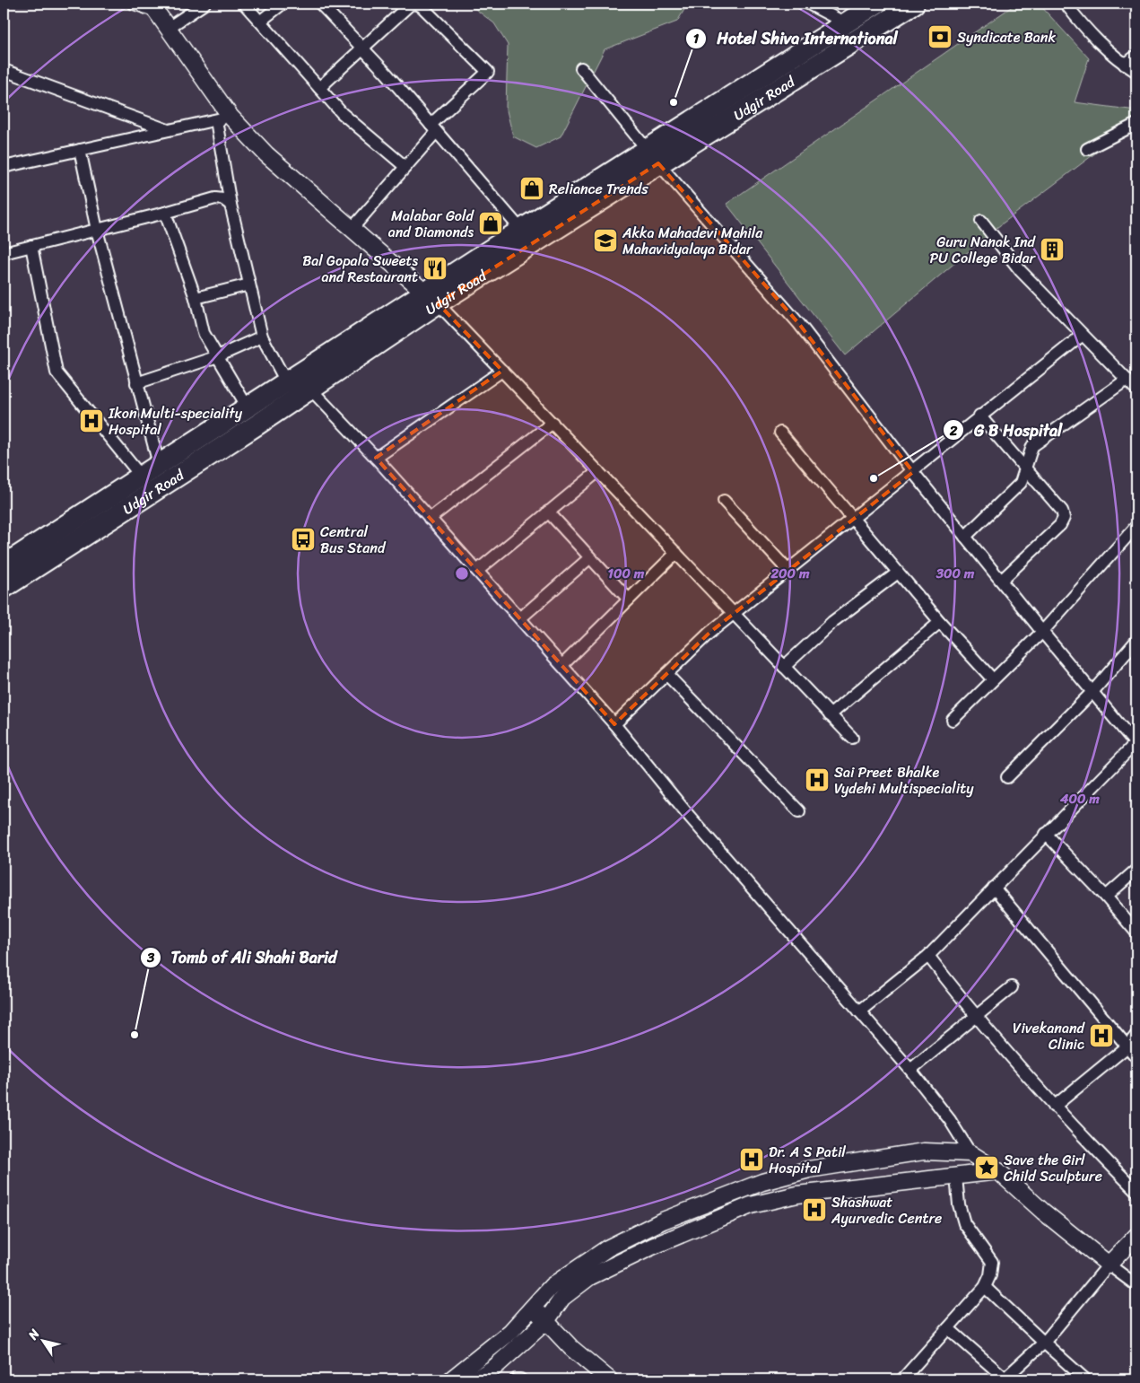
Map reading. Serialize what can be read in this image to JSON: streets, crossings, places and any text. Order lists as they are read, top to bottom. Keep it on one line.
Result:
{"streets":{"highway":["Udgir Road"]},"places":{"bank":["Syndicate Bank"],"other":["Hotel Shiva International","G B Hospital","Tomb of Ali Shahi Barid"],"shop":["Reliance Trends","Malabar Gold and Diamonds"],"school or university":["Akka Mahadevi Mahila Mahavidyalaya Bidar"],"building":["Guru Nanak Ind PU College Bidar"],"restaurant":["Bal Gopala Sweets and Restaurant"],"hospital":["Ikon Multi-speciality Hospital","Sai Preet Bhalke Vydehi Multispeciality","Vivekanand Clinic","Dr. A S Patil Hospital","Shashwat Ayurvedic Centre"],"bus stop":["Central Bus Stand"],"place":["Save the Girl Child Sculpture"]},"north":"top left","rings":["100 m","200 m","300 m","400 m"]}
